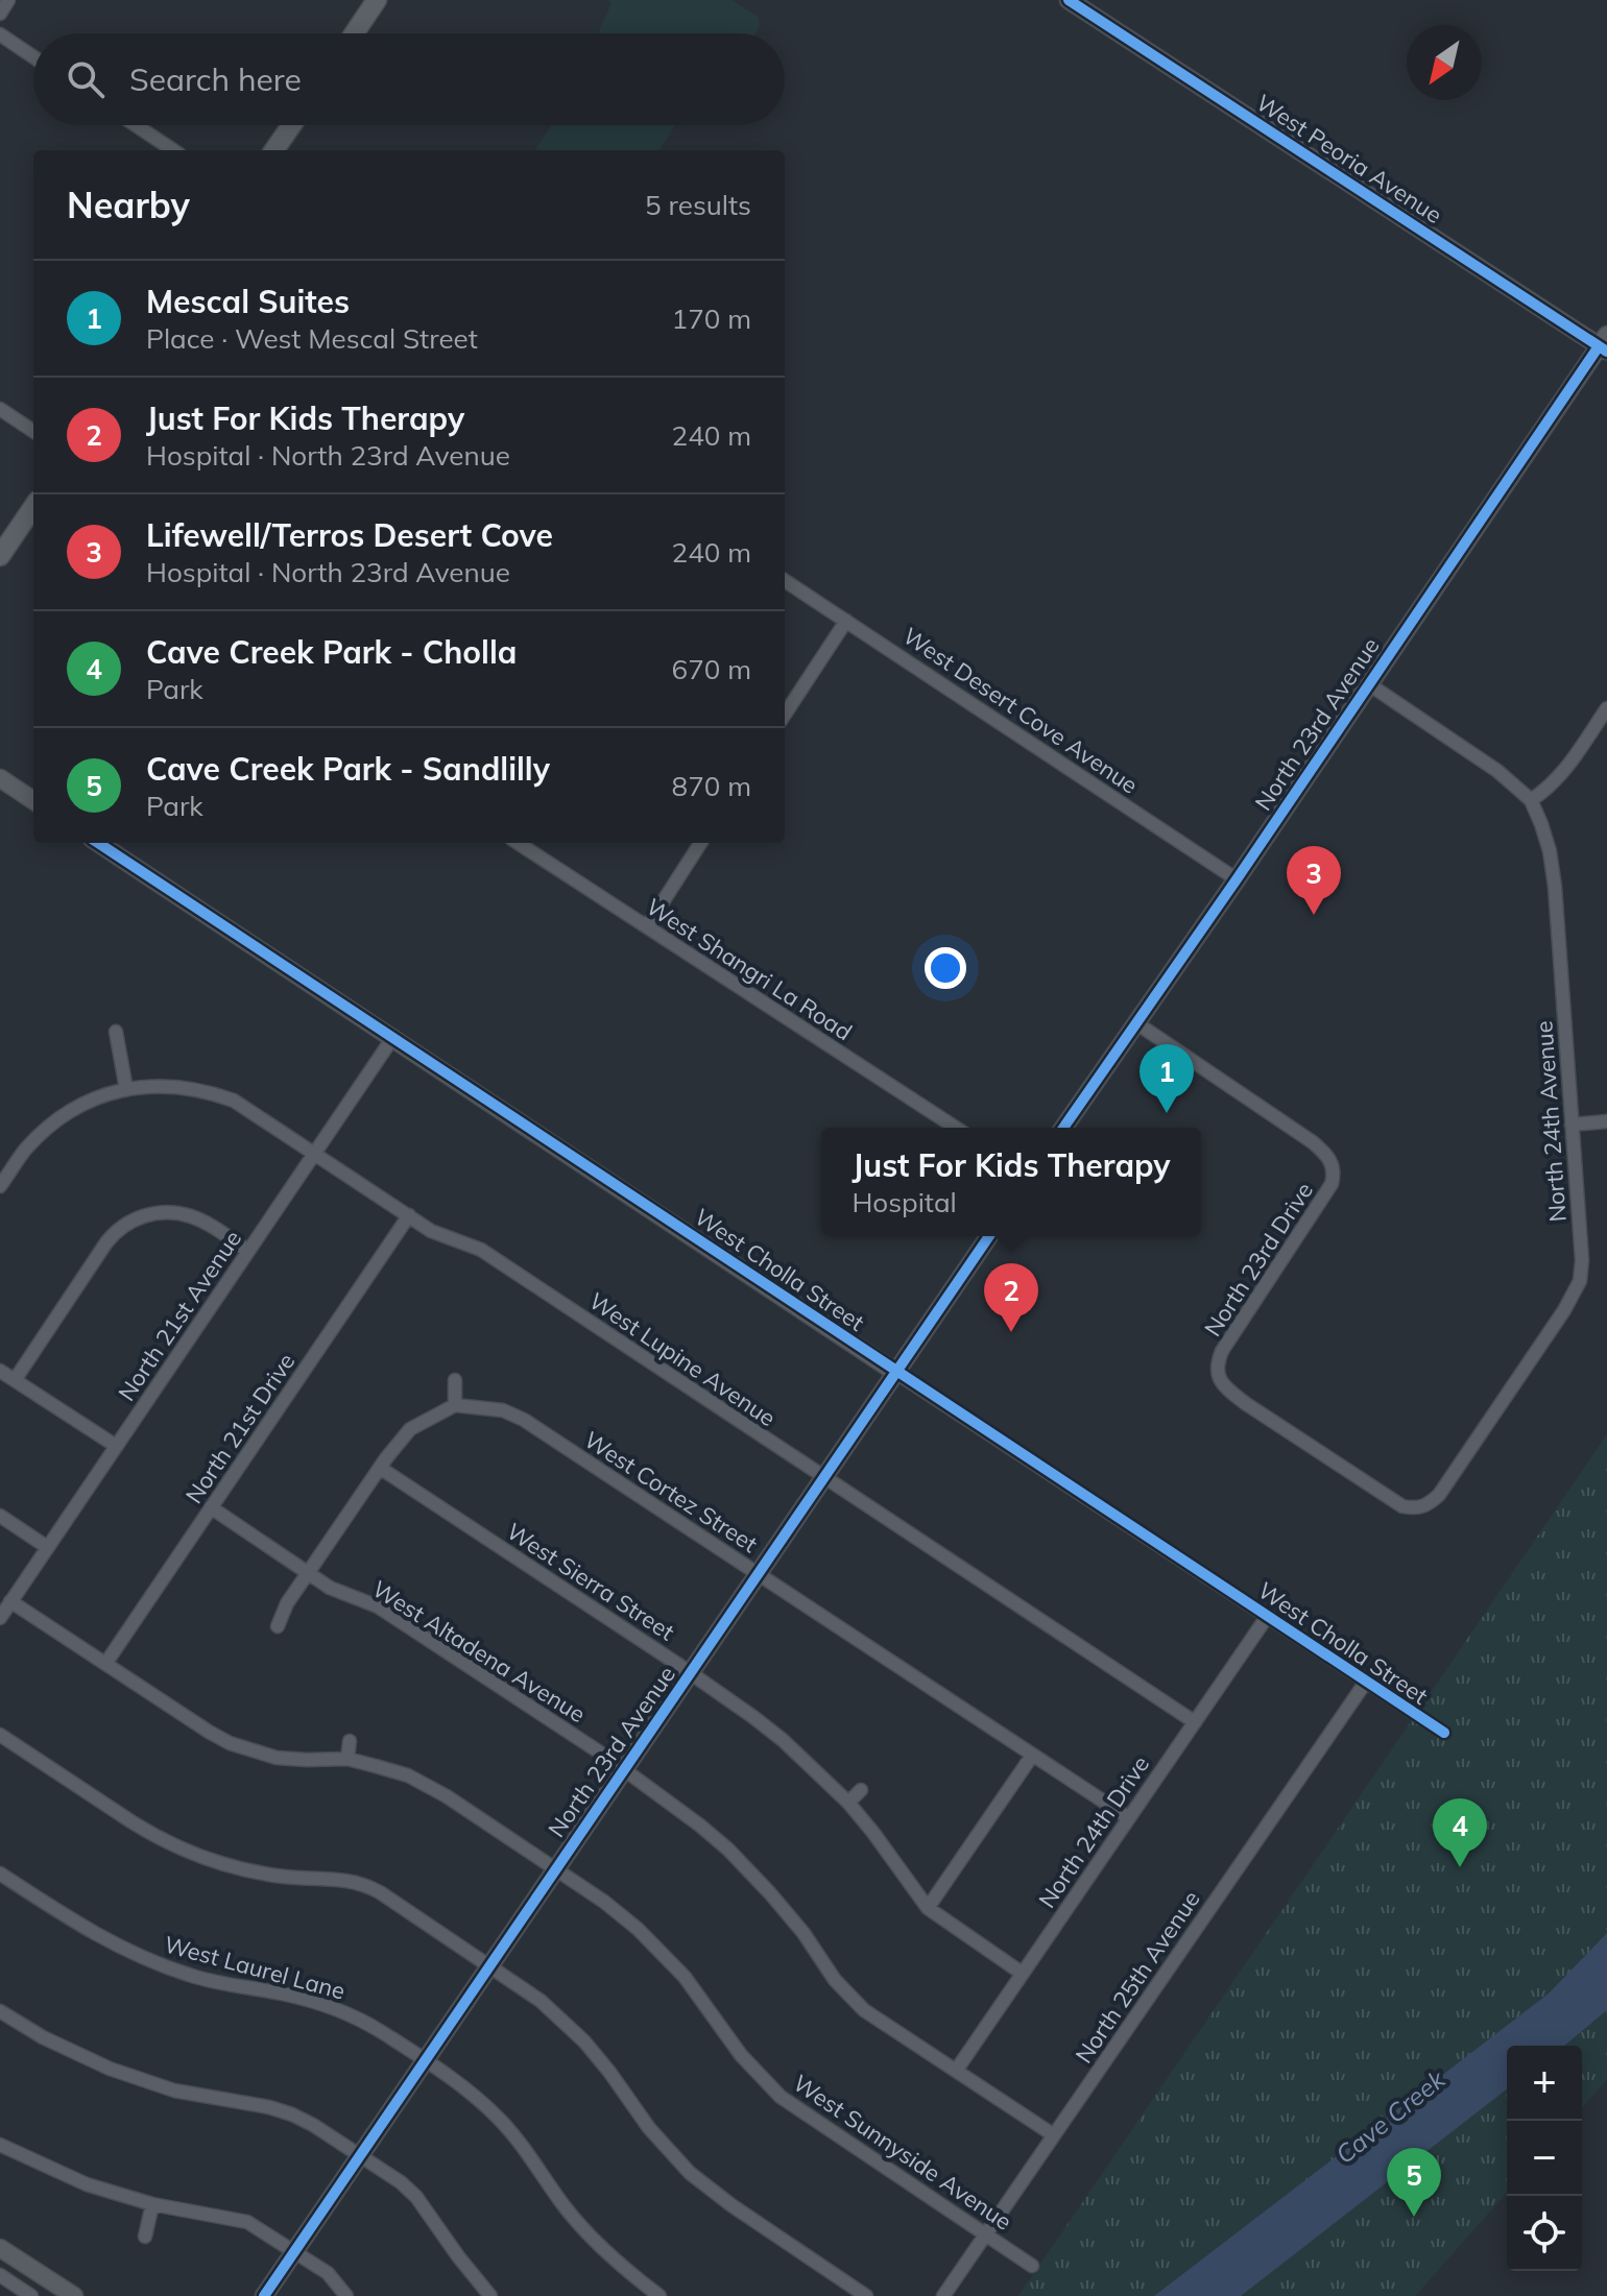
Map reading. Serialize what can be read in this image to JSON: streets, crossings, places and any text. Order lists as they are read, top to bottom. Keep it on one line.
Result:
{"streets":{"street":["West Peoria Avenue","West Desert Cove Avenue","North 23rd Avenue","West Shangri La Road","North 24th Avenue","North 23rd Drive","West Cholla Street","North 21st Avenue","West Lupine Avenue","North 21st Drive","West Cortez Street","West Sierra Street","West Altadena Avenue","North 24th Drive","West Laurel Lane","North 25th Avenue","West Sunnyside Avenue"]},"crossings":[["West Peoria Avenue","North 23rd Avenue"],["West Desert Cove Avenue","North 23rd Avenue"],["North 23rd Avenue","North 23rd Drive"],["North 23rd Avenue","West Cholla Street"],["North 23rd Avenue","West Lupine Avenue"],["North 23rd Avenue","West Cortez Street"],["North 23rd Avenue","West Sierra Street"],["North 23rd Avenue","West Altadena Avenue"],["North 23rd Avenue","West Laurel Lane"],["North 23rd Avenue","West Sunnyside Avenue"],["North 24th Avenue","North 23rd Drive"],["West Cholla Street","North 21st Avenue"],["West Cholla Street","North 24th Drive"],["West Cholla Street","North 25th Avenue"],["North 21st Avenue","West Lupine Avenue"],["North 21st Avenue","West Sunnyside Avenue"],["West Lupine Avenue","North 21st Drive"],["West Lupine Avenue","North 24th Drive"],["North 21st Drive","West Altadena Avenue"],["North 21st Drive","West Sunnyside Avenue"],["West Cortez Street","North 24th Drive"],["West Sierra Street","North 24th Drive"],["West Altadena Avenue","North 24th Drive"],["West Altadena Avenue","North 25th Avenue"],["North 25th Avenue","West Sunnyside Avenue"]],"water":["Cave Creek"],"north":"bottom left","page":{"search":"Search here","heading":["Nearby","5 results"],"list":[{"mark":"1","name":"Mescal Suites","note":"Place · West Mescal Street","value":"170 m"},{"mark":"2","name":"Just For Kids Therapy","note":"Hospital · North 23rd Avenue","value":"240 m"},{"mark":"3","name":"Lifewell/Terros Desert Cove","note":"Hospital · North 23rd Avenue","value":"240 m"},{"mark":"4","name":"Cave Creek Park - Cholla","note":"Park","value":"670 m"},{"mark":"5","name":"Cave Creek Park - Sandlilly","note":"Park","value":"870 m"}],"pins":["3","1","2","4","5"],"popup":["Just For Kids Therapy","Hospital"],"map_buttons":["+","−"]}}
